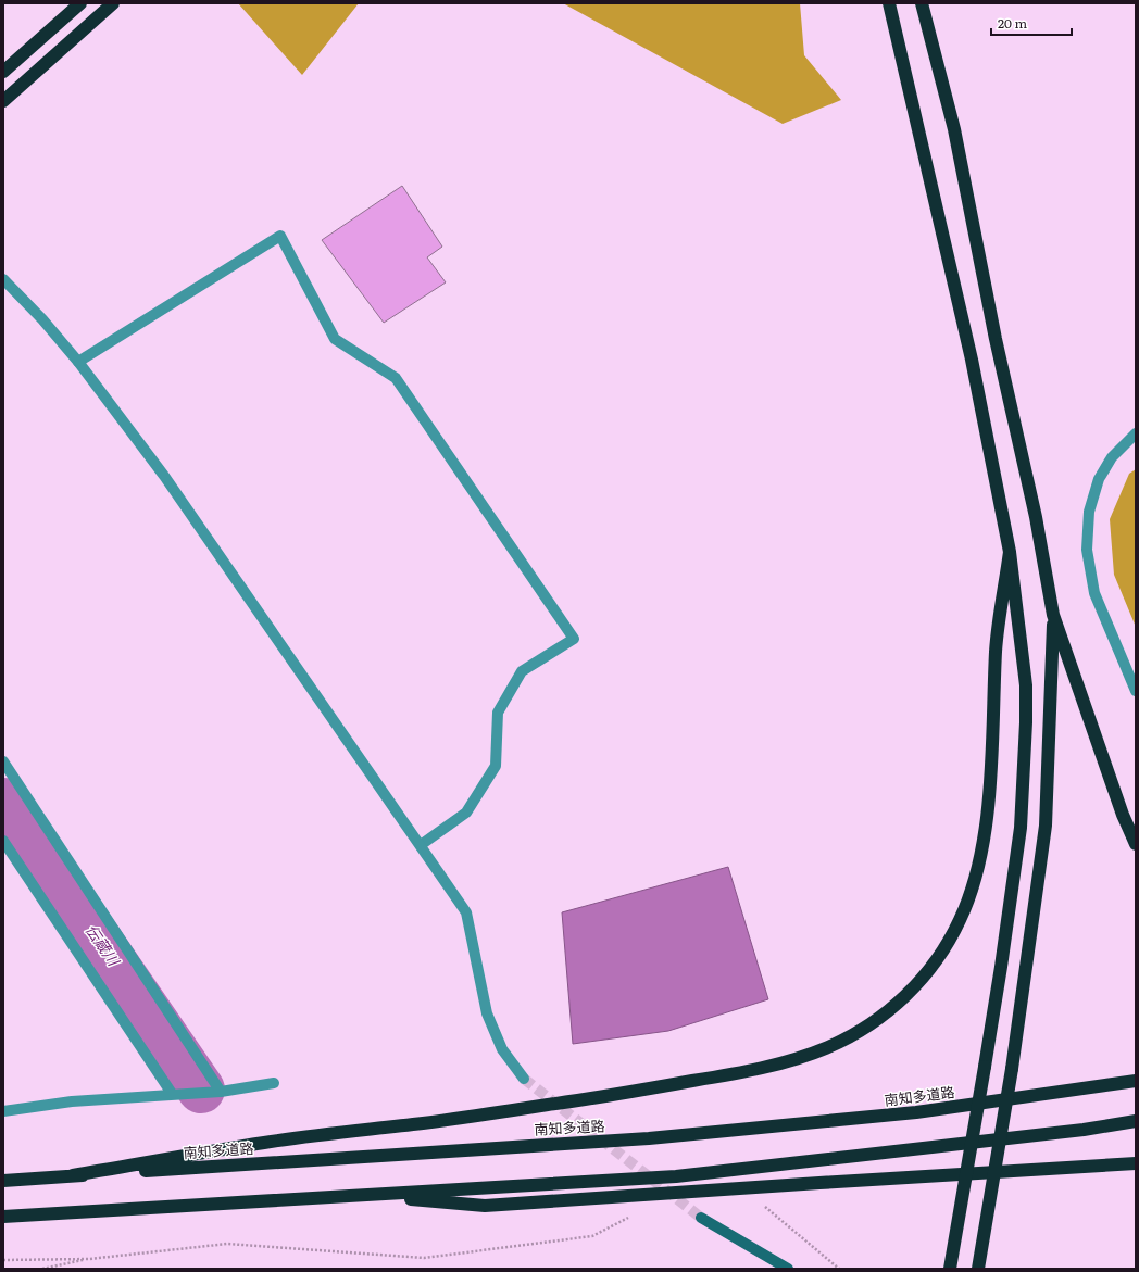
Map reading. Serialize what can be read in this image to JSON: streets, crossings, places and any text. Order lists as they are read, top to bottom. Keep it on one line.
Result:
{"streets":{"highway":["南知多道路"]},"water":["伝蔵川"],"scale_bar":"20 m"}
